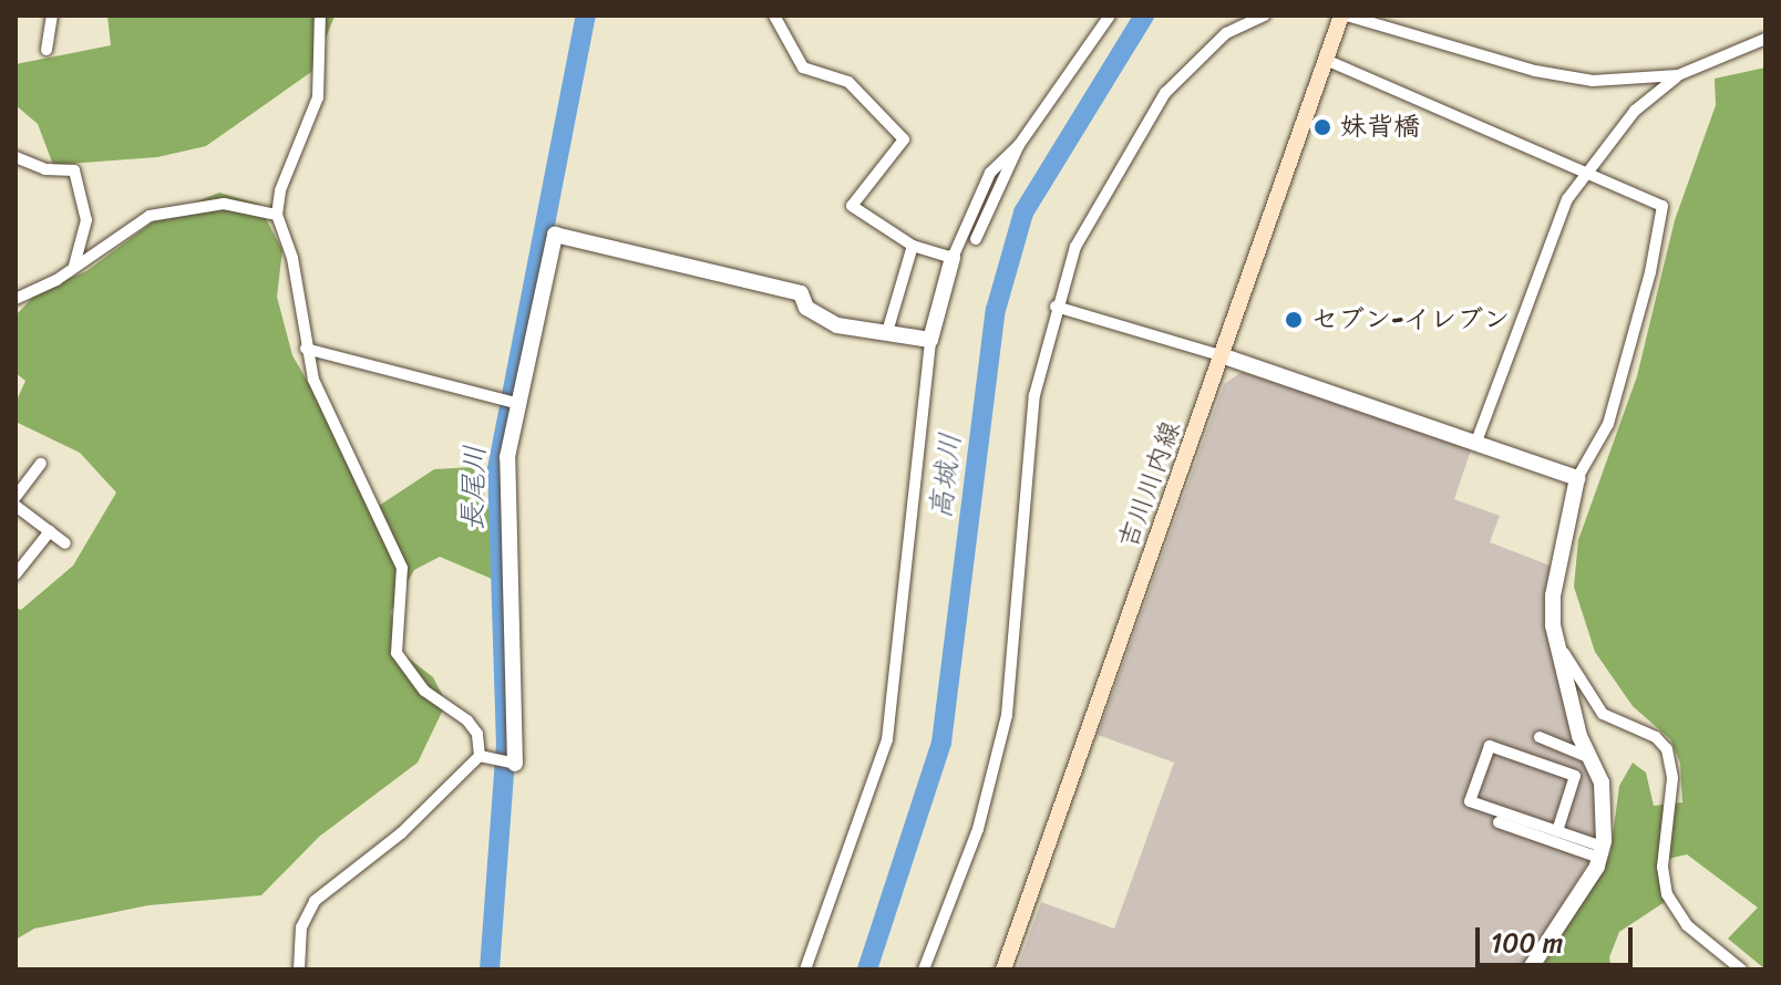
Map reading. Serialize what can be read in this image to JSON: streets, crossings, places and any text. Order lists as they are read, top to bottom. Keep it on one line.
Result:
{"streets":{"main road":["吉川川内線"]},"water":["高城川","長尾川"],"places":["妹背橋","セブン-イレブン"],"scale_bar":"100 m"}
